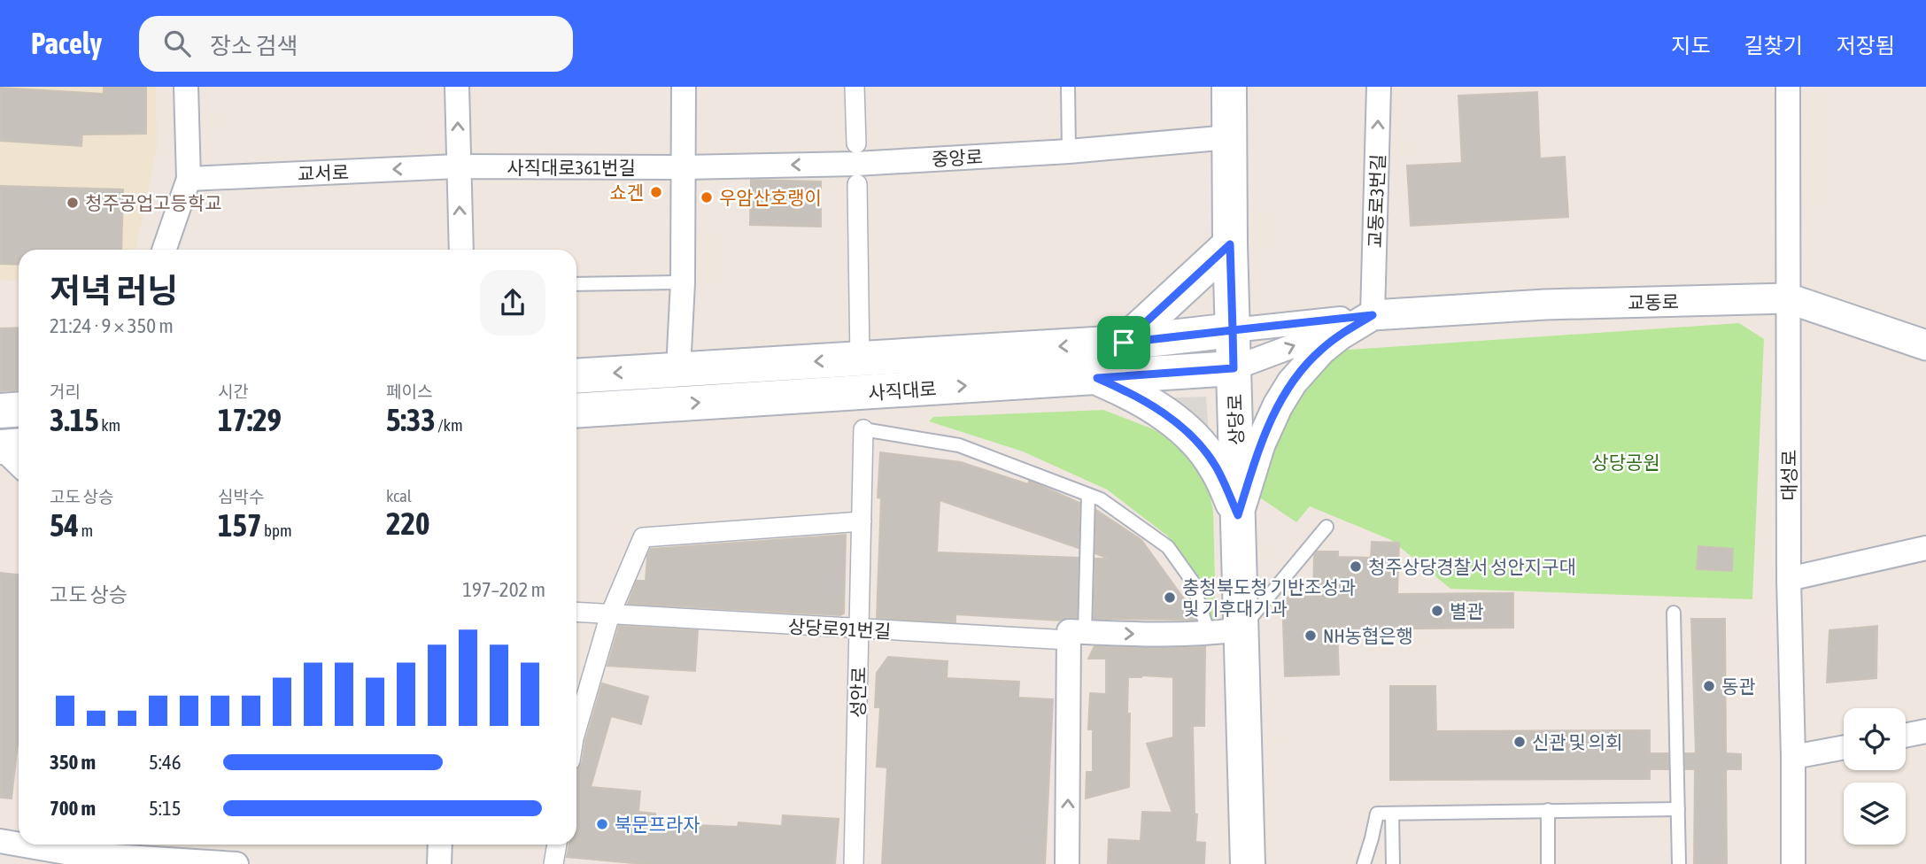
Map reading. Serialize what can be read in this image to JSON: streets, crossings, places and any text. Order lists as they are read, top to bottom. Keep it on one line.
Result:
{"streets":{"main road":["사직대로","상당로"],"street":["중앙로","사직대로361번길","교서로","교동로3번길","교동로","대성로","상당로91번길","성안로"]},"crossings":[["중앙로","사직대로361번길"],["중앙로","상당로"],["사직대로361번길","교서로"],["교동로3번길","교동로"],["교동로","사직대로"],["교동로","상당로"],["교동로","대성로"],["사직대로","상당로"],["상당로","상당로91번길"],["상당로91번길","성안로"]],"one_way":["교서로","교동로3번길"],"parks":["상당공원"],"places":["쇼겐","우암산호랭이","청주공업고등학교","청주상당경찰서 성안지구대","충청북도청 기반조성과 및 기후대기과","별관","NH농협은행","동관","신관 및 의회","북문프라자"],"page":{"header":"Pacely","search":"장소 검색","nav":["지도","길찾기","저장됨"],"heading":["저녁 러닝","21:24 · 9 × 350 m"],"stats":[["거리","3.15 km"],["시간","17:29"],["페이스","5:33 /km"],["고도 상승","54 m"],["심박수","157 bpm"],["kcal","220"]],"chart":["고도 상승","197–202 m"],"list":[{"name":"350 m","note":"5:46"},{"name":"700 m","note":"5:15"}]}}
